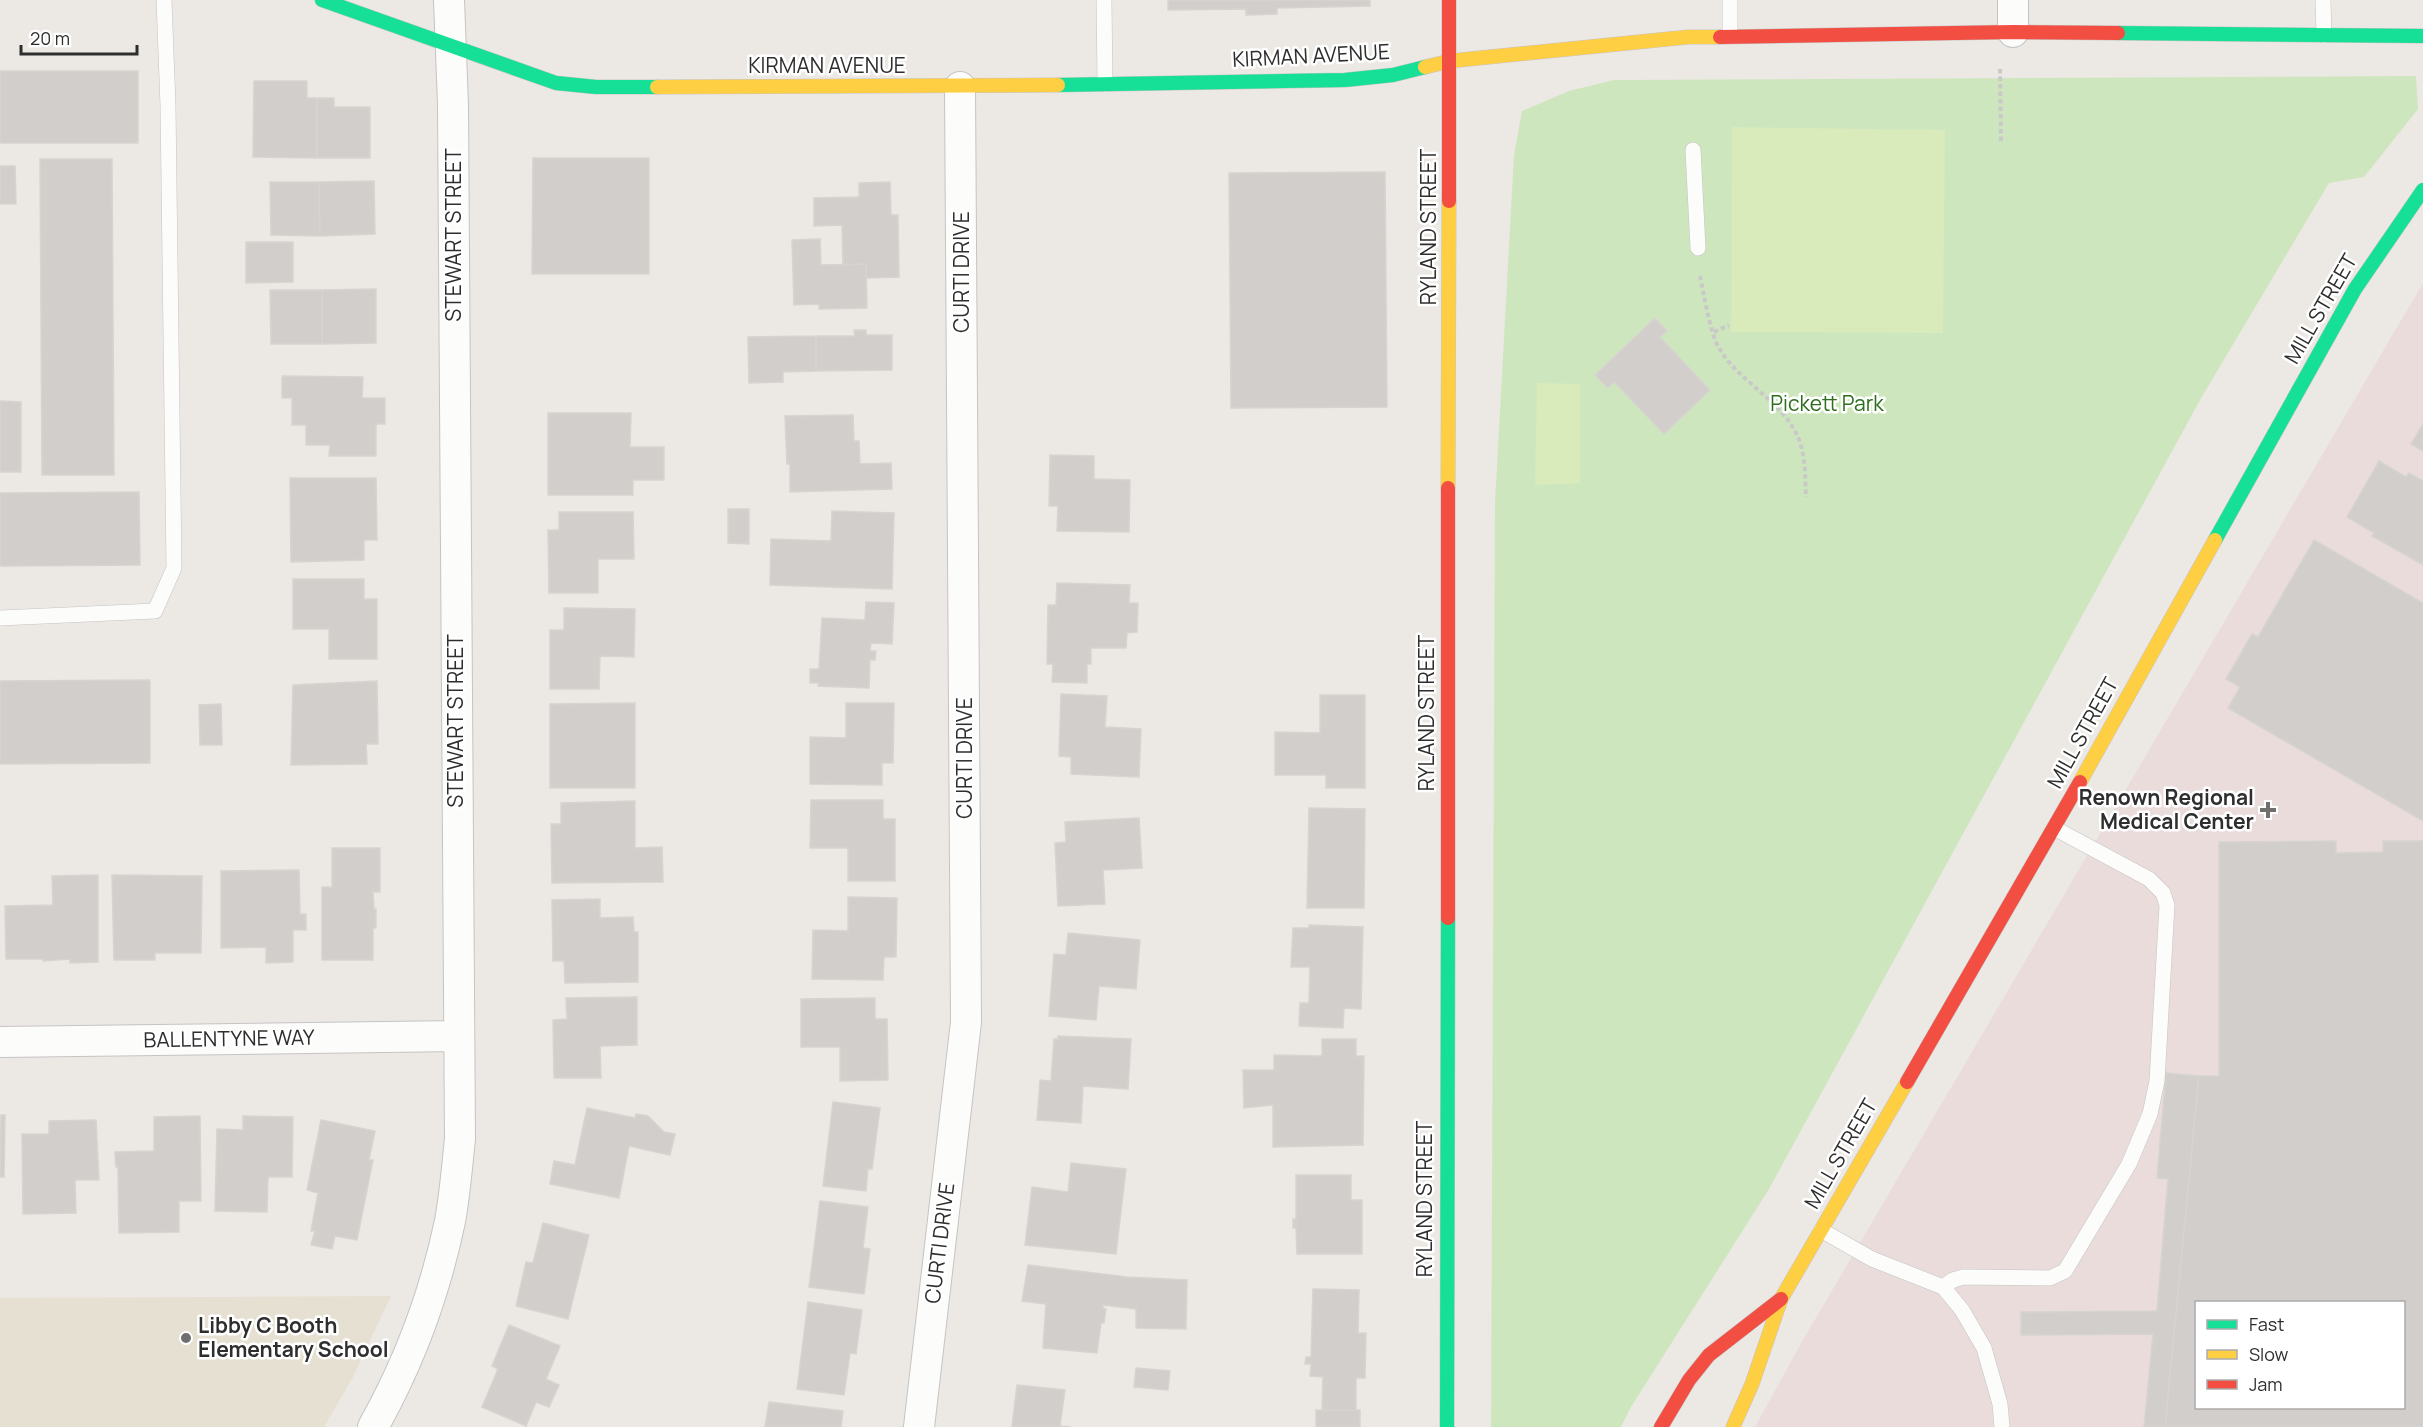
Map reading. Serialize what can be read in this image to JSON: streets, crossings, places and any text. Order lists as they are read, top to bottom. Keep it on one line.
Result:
{"streets":{"main road":["KIRMAN AVENUE","RYLAND STREET","MILL STREET"],"street":["STEWART STREET","CURTI DRIVE","BALLENTYNE WAY"]},"crossings":[["KIRMAN AVENUE","RYLAND STREET"],["KIRMAN AVENUE","STEWART STREET"],["KIRMAN AVENUE","CURTI DRIVE"],["STEWART STREET","BALLENTYNE WAY"]],"parks":["Pickett Park"],"places":{"health":["Renown Regional Medical Center"],"other":["Libby C Booth Elementary School"]},"legend":["Fast","Slow","Jam"],"scale_bar":"20 m"}
